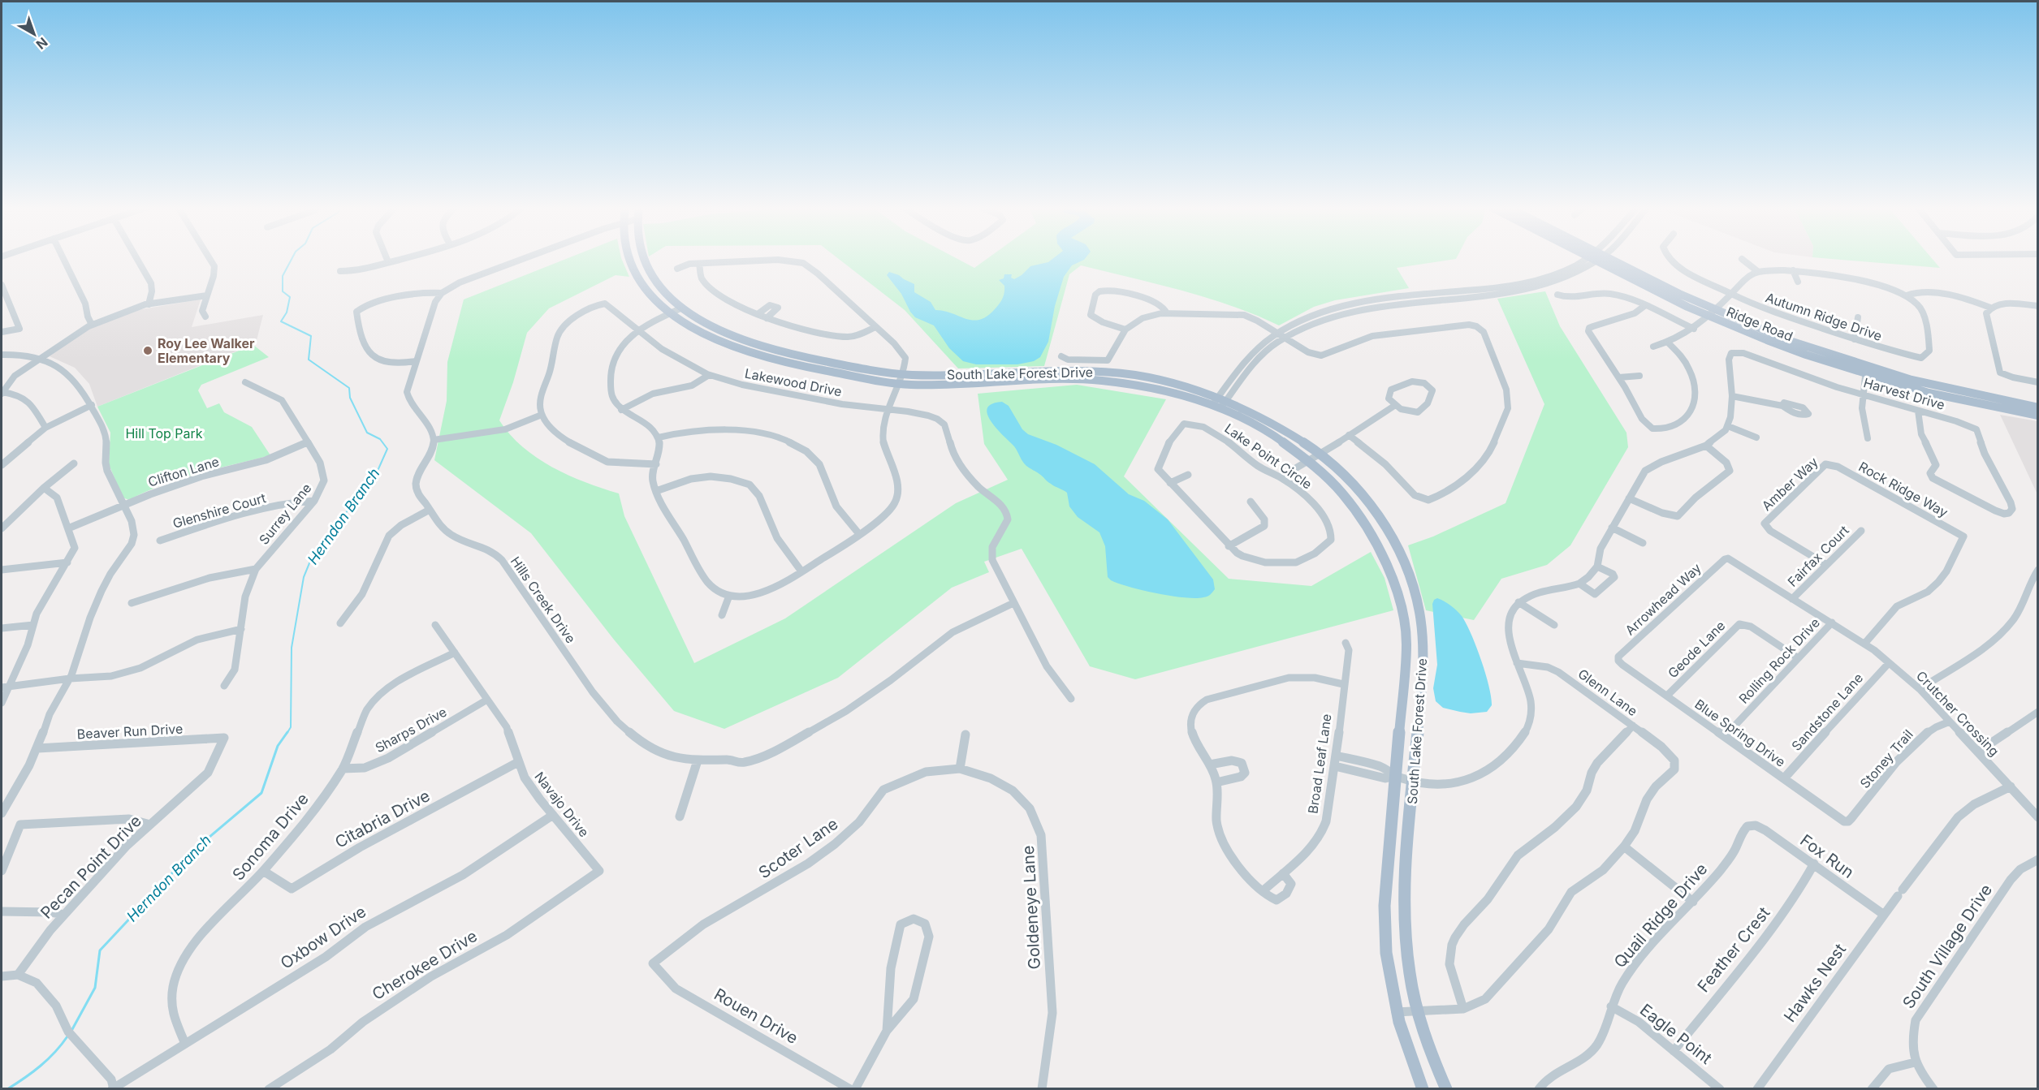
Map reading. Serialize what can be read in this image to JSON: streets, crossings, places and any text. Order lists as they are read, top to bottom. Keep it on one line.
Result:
{"streets":{"main road":["Ridge Road","South Lake Forest Drive"],"street":["Autumn Ridge Drive","Lakewood Drive","Harvest Drive","Lake Point Circle","Clifton Lane","Amber Way","Rock Ridge Way","Glenshire Court","Surrey Lane","Fairfax Court","Arrowhead Way","Hills Creek Drive","Geode Lane","Rolling Rock Drive","Glenn Lane","Sandstone Lane","Crutcher Crossing","Sharps Drive","Beaver Run Drive","Blue Spring Drive","Stoney Trail","Broad Leaf Lane","Navajo Drive","Citabria Drive","Sonoma Drive","Scoter Lane","Fox Run","Pecan Point Drive","Goldeneye Lane","Quail Ridge Drive","Oxbow Drive","South Village Drive","Feather Crest","Cherokee Drive","Hawks Nest","Rouen Drive","Eagle Point"]},"crossings":[["Lakewood Drive","Hills Creek Drive"],["Clifton Lane","Surrey Lane"],["Amber Way","Rock Ridge Way"],["Amber Way","Fairfax Court"],["Rock Ridge Way","Crutcher Crossing"],["Glenshire Court","Surrey Lane"],["Fairfax Court","Crutcher Crossing"],["Arrowhead Way","Crutcher Crossing"],["Arrowhead Way","Blue Spring Drive"],["Geode Lane","Rolling Rock Drive"],["Geode Lane","Blue Spring Drive"],["Rolling Rock Drive","Crutcher Crossing"],["Rolling Rock Drive","Blue Spring Drive"],["Sandstone Lane","Crutcher Crossing"],["Sandstone Lane","Blue Spring Drive"],["Crutcher Crossing","Stoney Trail"],["Crutcher Crossing","Hawks Nest"],["Sharps Drive","Navajo Drive"],["Sharps Drive","Sonoma Drive"],["Beaver Run Drive","Pecan Point Drive"],["Blue Spring Drive","Stoney Trail"],["Navajo Drive","Citabria Drive"],["Navajo Drive","Sonoma Drive"],["Navajo Drive","Oxbow Drive"],["Navajo Drive","Cherokee Drive"],["Citabria Drive","Sonoma Drive"],["Sonoma Drive","Oxbow Drive"],["Scoter Lane","Goldeneye Lane"],["Scoter Lane","Rouen Drive"],["Fox Run","Quail Ridge Drive"],["Fox Run","Feather Crest"],["Fox Run","Hawks Nest"],["Quail Ridge Drive","Eagle Point"],["Feather Crest","Eagle Point"]],"water":["Herndon Branch"],"parks":["Hill Top Park"],"places":["Roy Lee Walker Elementary"],"north":"bottom right"}
